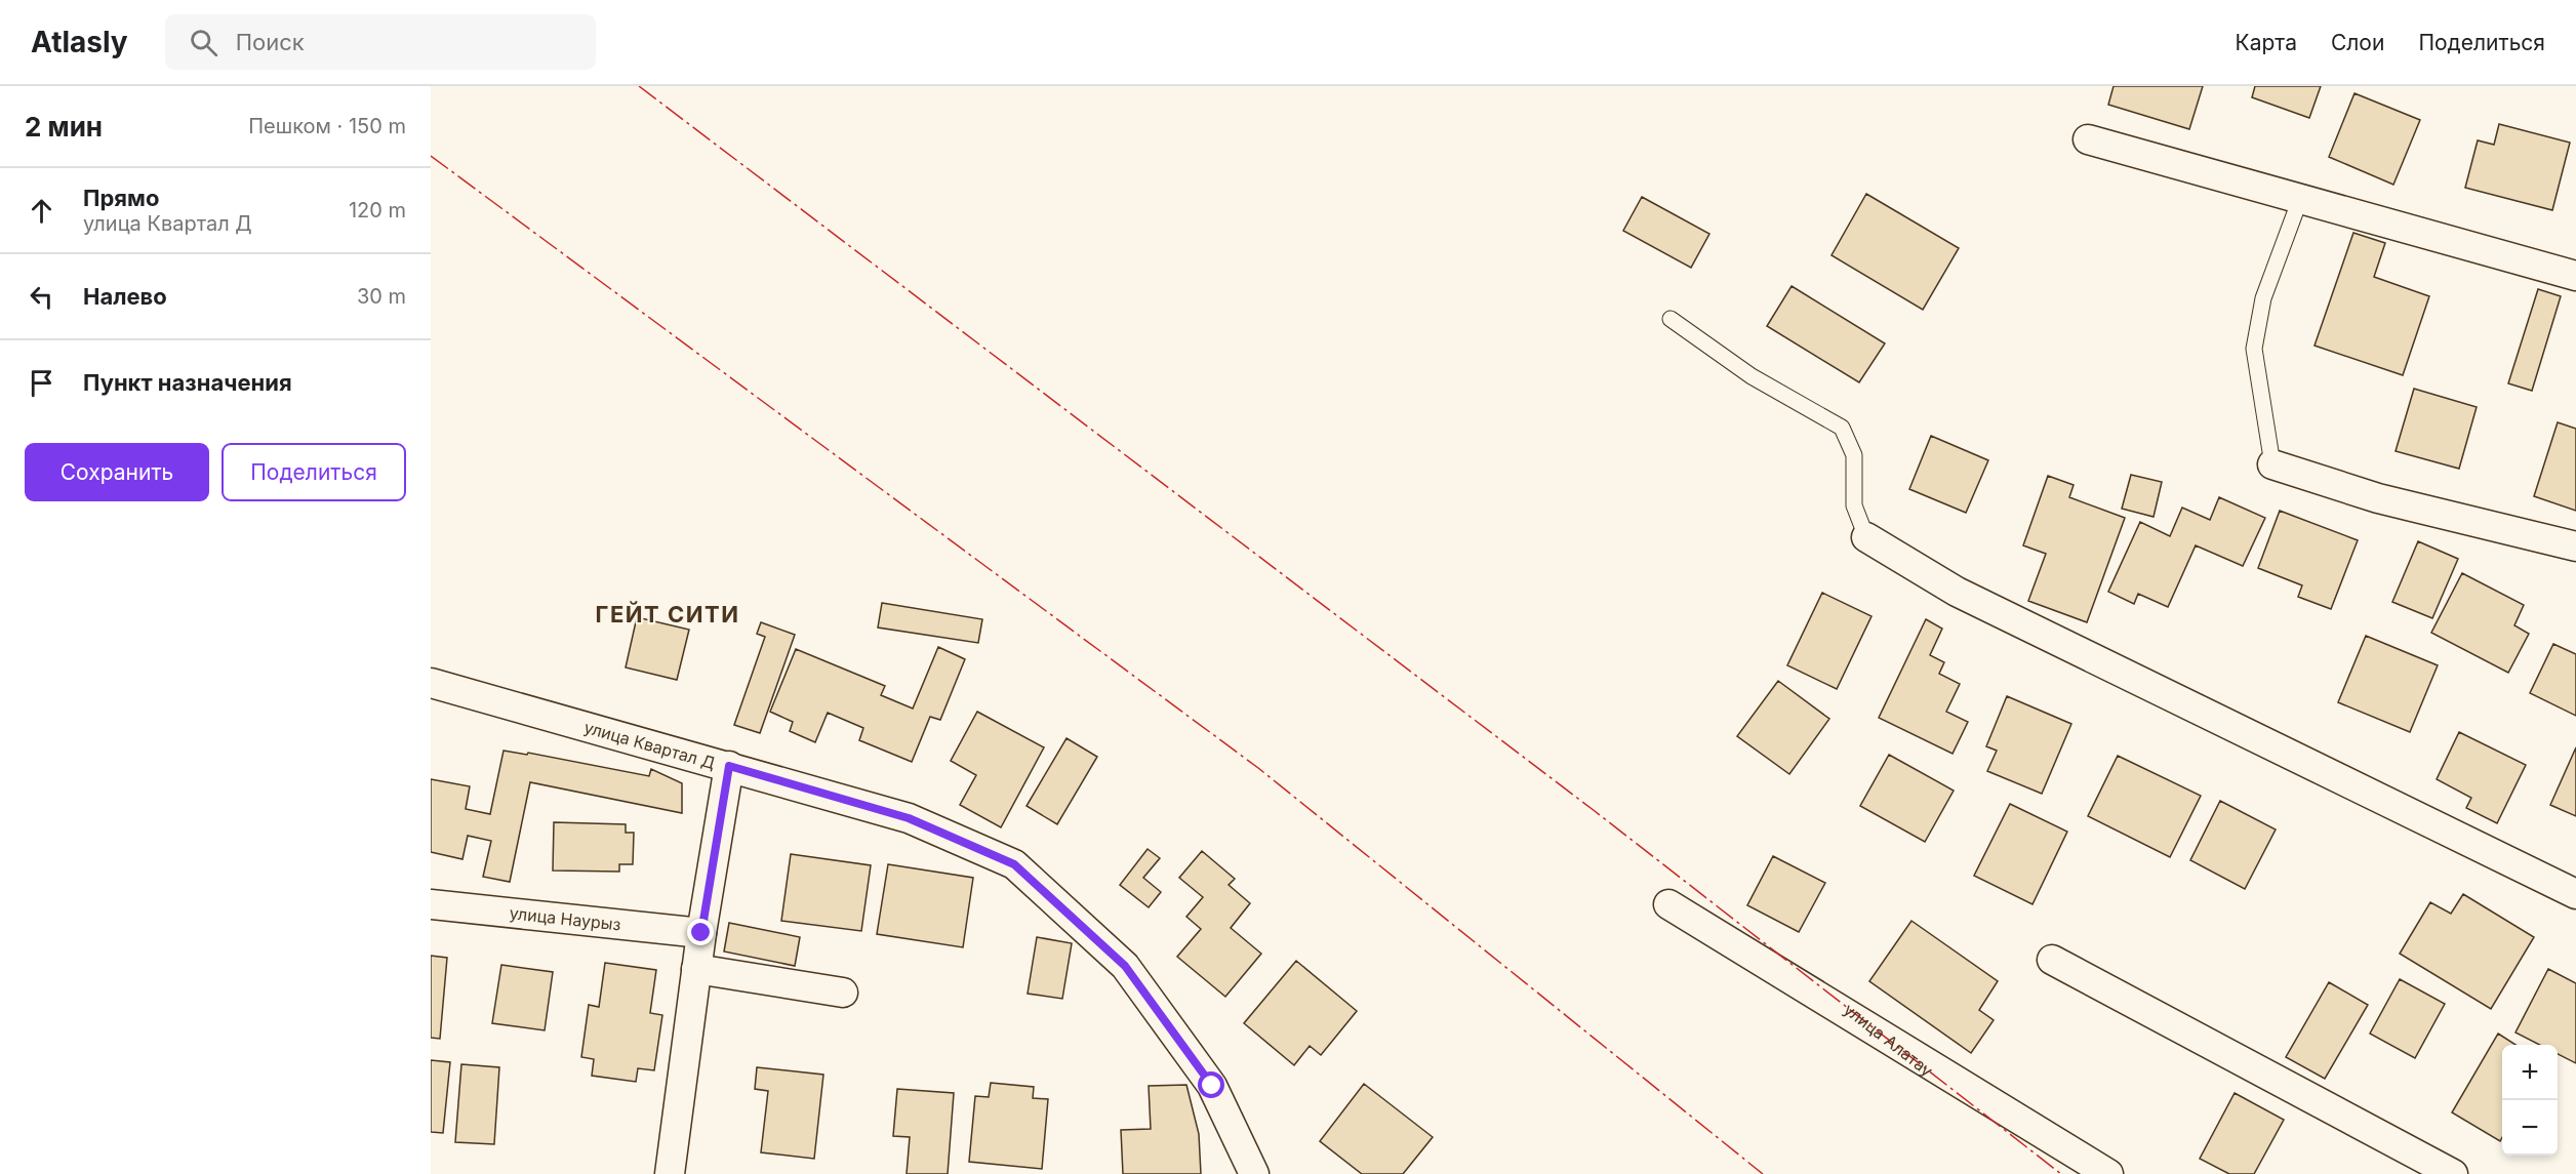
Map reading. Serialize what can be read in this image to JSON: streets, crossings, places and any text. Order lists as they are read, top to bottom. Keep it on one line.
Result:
{"streets":{"street":["улица Квартал Д","улица Наурыз","улица Алатау"]},"districts":["ГЕЙТ СИТИ"],"page":{"header":"Atlasly","search":"Поиск","nav":["Карта","Слои","Поделиться"],"heading":["2 мин","Пешком · 150 m"],"list":[["Прямо","улица Квартал Д","120 m"],["Налево","30 m"],"Пункт назначения"],"buttons":["Сохранить","Поделиться"],"map_buttons":["+","−"]}}
